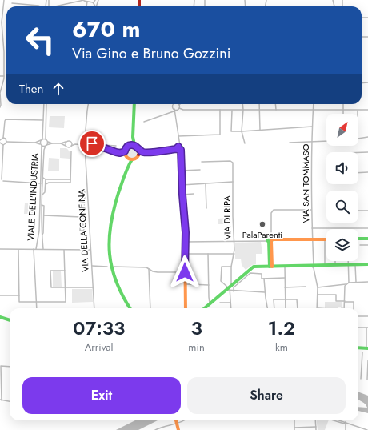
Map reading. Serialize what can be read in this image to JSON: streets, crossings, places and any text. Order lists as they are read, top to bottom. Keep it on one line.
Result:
{"streets":{"street":["VIA SAN TOMMASO","VIALE DELL'INDUSTRIA","VIA DI RIPA","VIA DELLA CONFINA"]},"places":["PalaParenti"],"north":"top right","page":{"turn":["670 m","Via Gino e Bruno Gozzini"],"then":"Then","eta":["07:33","Arrival","3","min","1.2","km"],"buttons":["Exit","Share"]}}
